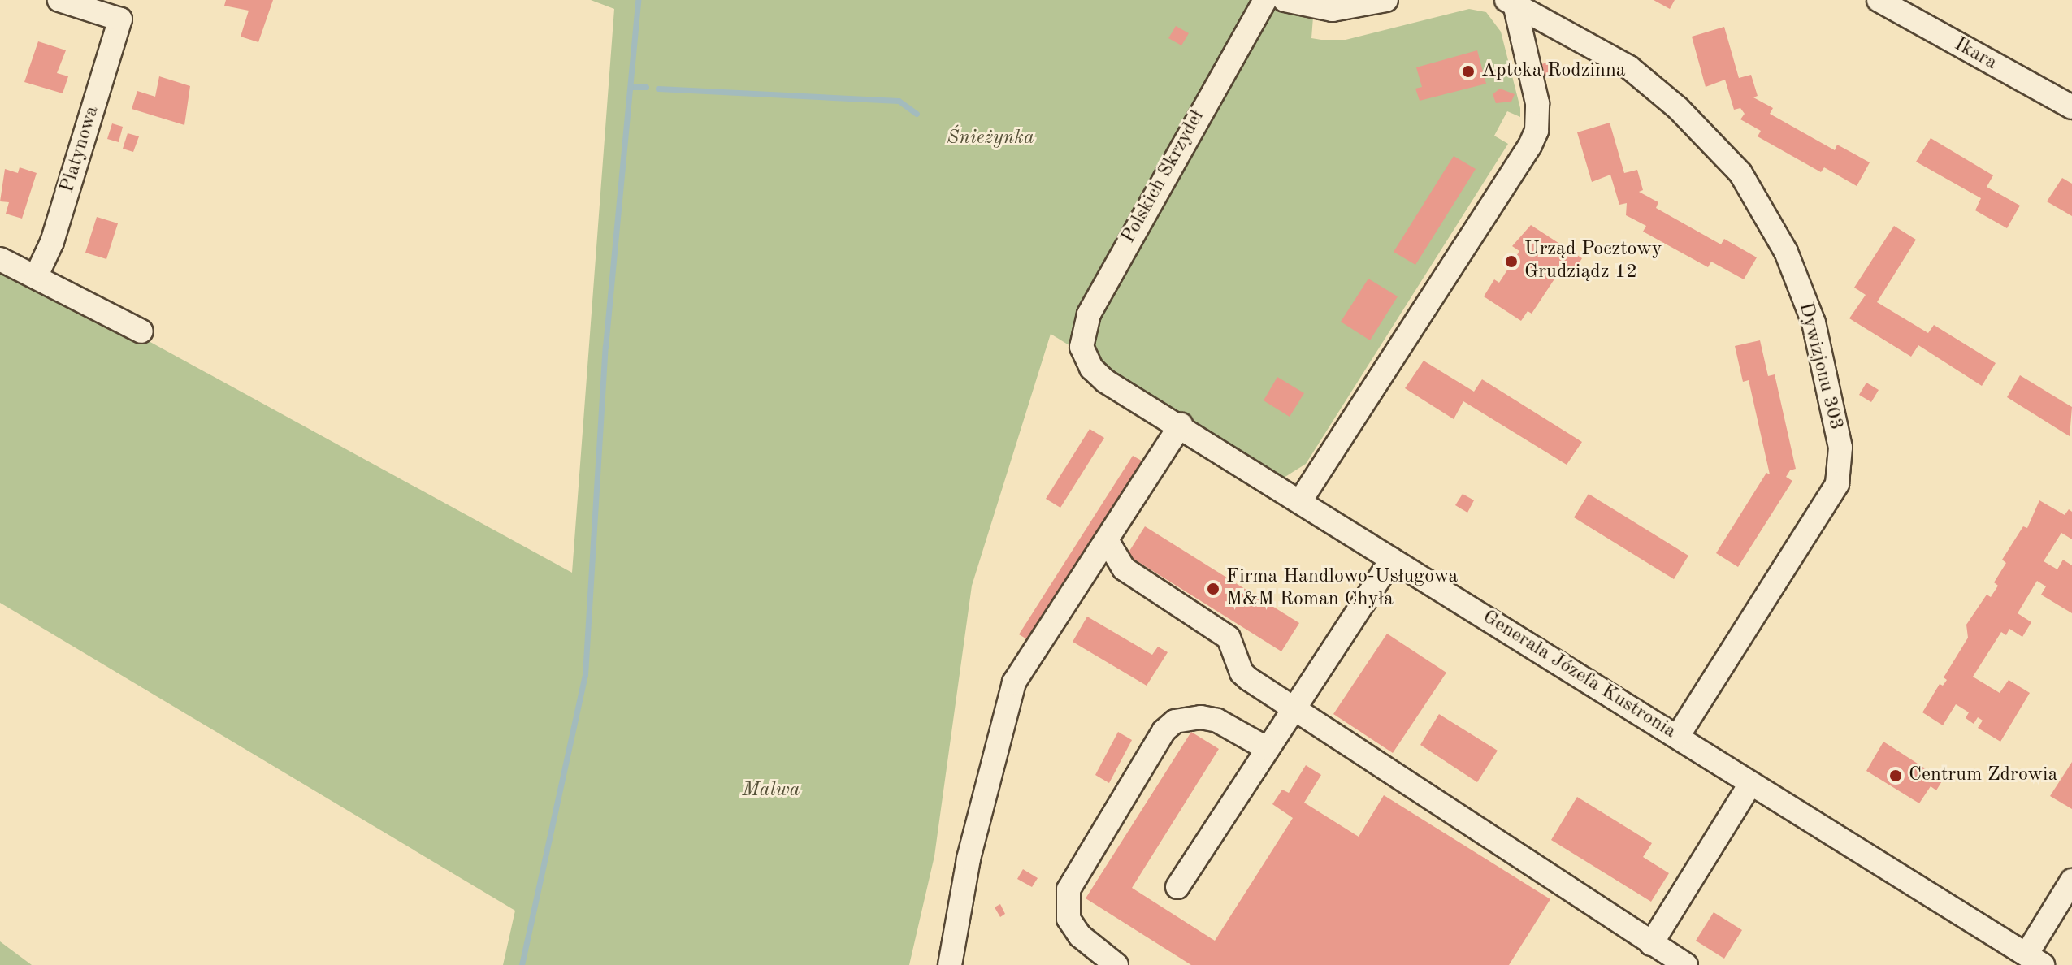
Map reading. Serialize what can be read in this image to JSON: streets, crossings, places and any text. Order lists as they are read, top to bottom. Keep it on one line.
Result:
{"streets":{"street":["Ikara","Platynowa","Polskich Skrzydeł","Dywizjonu 303","Generała Józefa Kustronia"]},"crossings":[["Polskich Skrzydeł","Generała Józefa Kustronia"],["Dywizjonu 303","Generała Józefa Kustronia"]],"parks":["Śnieżynka","Malwa"],"places":["Apteka Rodzinna","Urząd Pocztowy Grudziądz 12","Firma Handlowo-Usługowa M&M Roman Chyła","Centrum Zdrowia"]}
